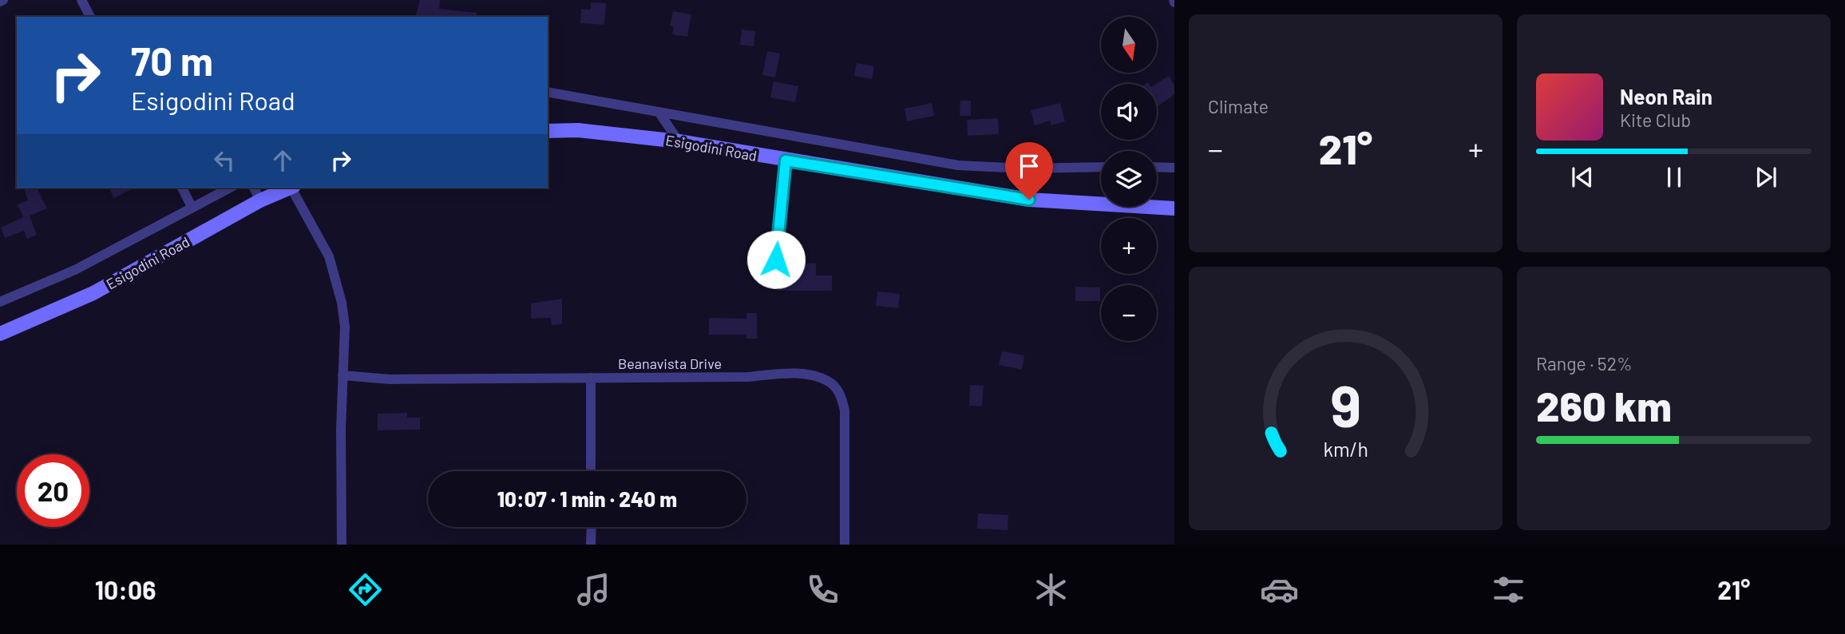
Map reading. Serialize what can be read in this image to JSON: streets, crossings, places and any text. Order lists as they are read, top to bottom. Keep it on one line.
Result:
{"streets":{"main road":["Esigodini Road"],"street":["Beanavista Drive"]},"north":"bottom","page":{"tile":["Climate",["Range · 52%","260 km"]],"map_buttons":["+","−"],"turn":["70 m","Esigodini Road"],"song":["Neon Rain","Kite Club"],"heat":["−","21°","+"],"limit":"20","trip":"10:07 · 1 min · 240 m","tabs":["10:06","21°"],"gauge":["9","km/h"]}}
